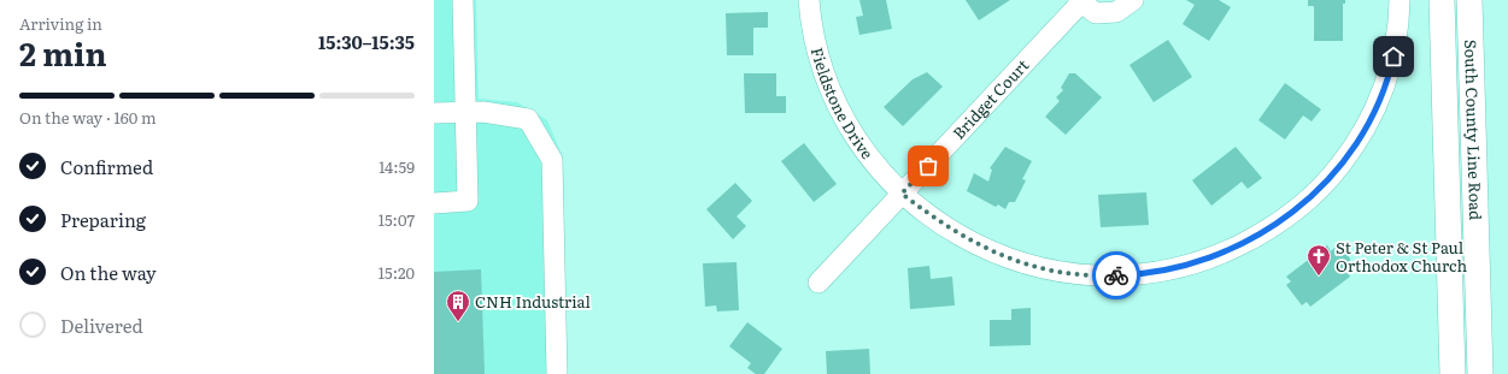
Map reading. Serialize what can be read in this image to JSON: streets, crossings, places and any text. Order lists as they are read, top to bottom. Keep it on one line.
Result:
{"streets":{"main road":["South County Line Road"],"street":["Bridget Court","Fieldstone Drive"]},"crossings":[["Bridget Court","Fieldstone Drive"]],"places":{"church":["St Peter & St Paul Orthodox Church"],"building":["CNH Industrial"]},"page":{"heading":["2 min","Arriving in","15:30–15:35"],"bar":"On the way · 160 m","list":[["Confirmed","14:59"],["Preparing","15:07"],["On the way","15:20"],"Delivered"]}}
